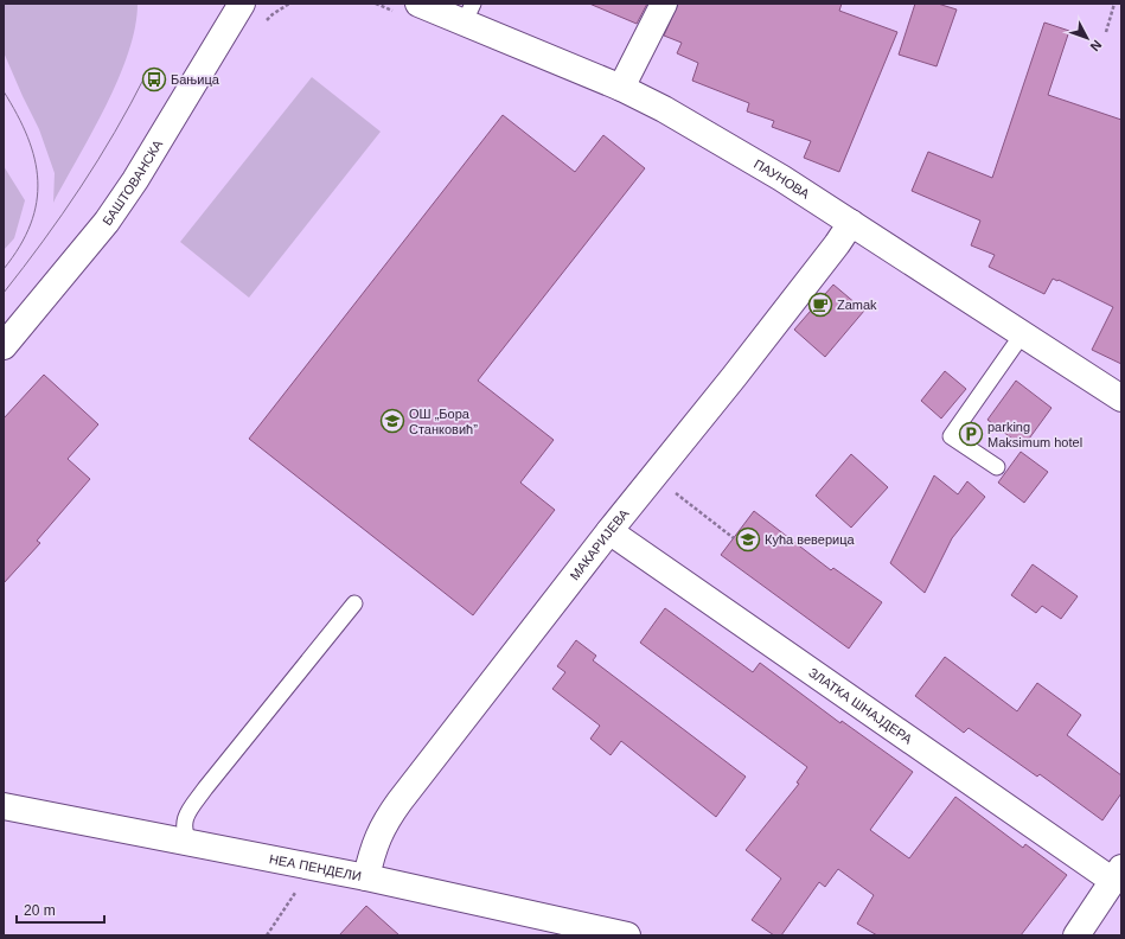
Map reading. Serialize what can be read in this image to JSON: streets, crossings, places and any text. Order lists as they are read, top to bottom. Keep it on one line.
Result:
{"streets":{"street":["ПАУНОВА","БАШТОВАНСКА","МАКАРИЈЕВА","ЗЛАТКА ШНАЈДЕРА","НЕА ПЕНДЕЛИ"]},"crossings":[["ПАУНОВА","МАКАРИЈЕВА"],["МАКАРИЈЕВА","ЗЛАТКА ШНАЈДЕРА"],["МАКАРИЈЕВА","НЕА ПЕНДЕЛИ"]],"places":{"bus stop":["Бањица"],"cafe":["Zamak"],"school or university":["ОШ „Бора Станковић”","Кућа веверица"],"parking":["parking Maksimum hotel"]},"scale_bar":"20 m","north":"bottom right"}
